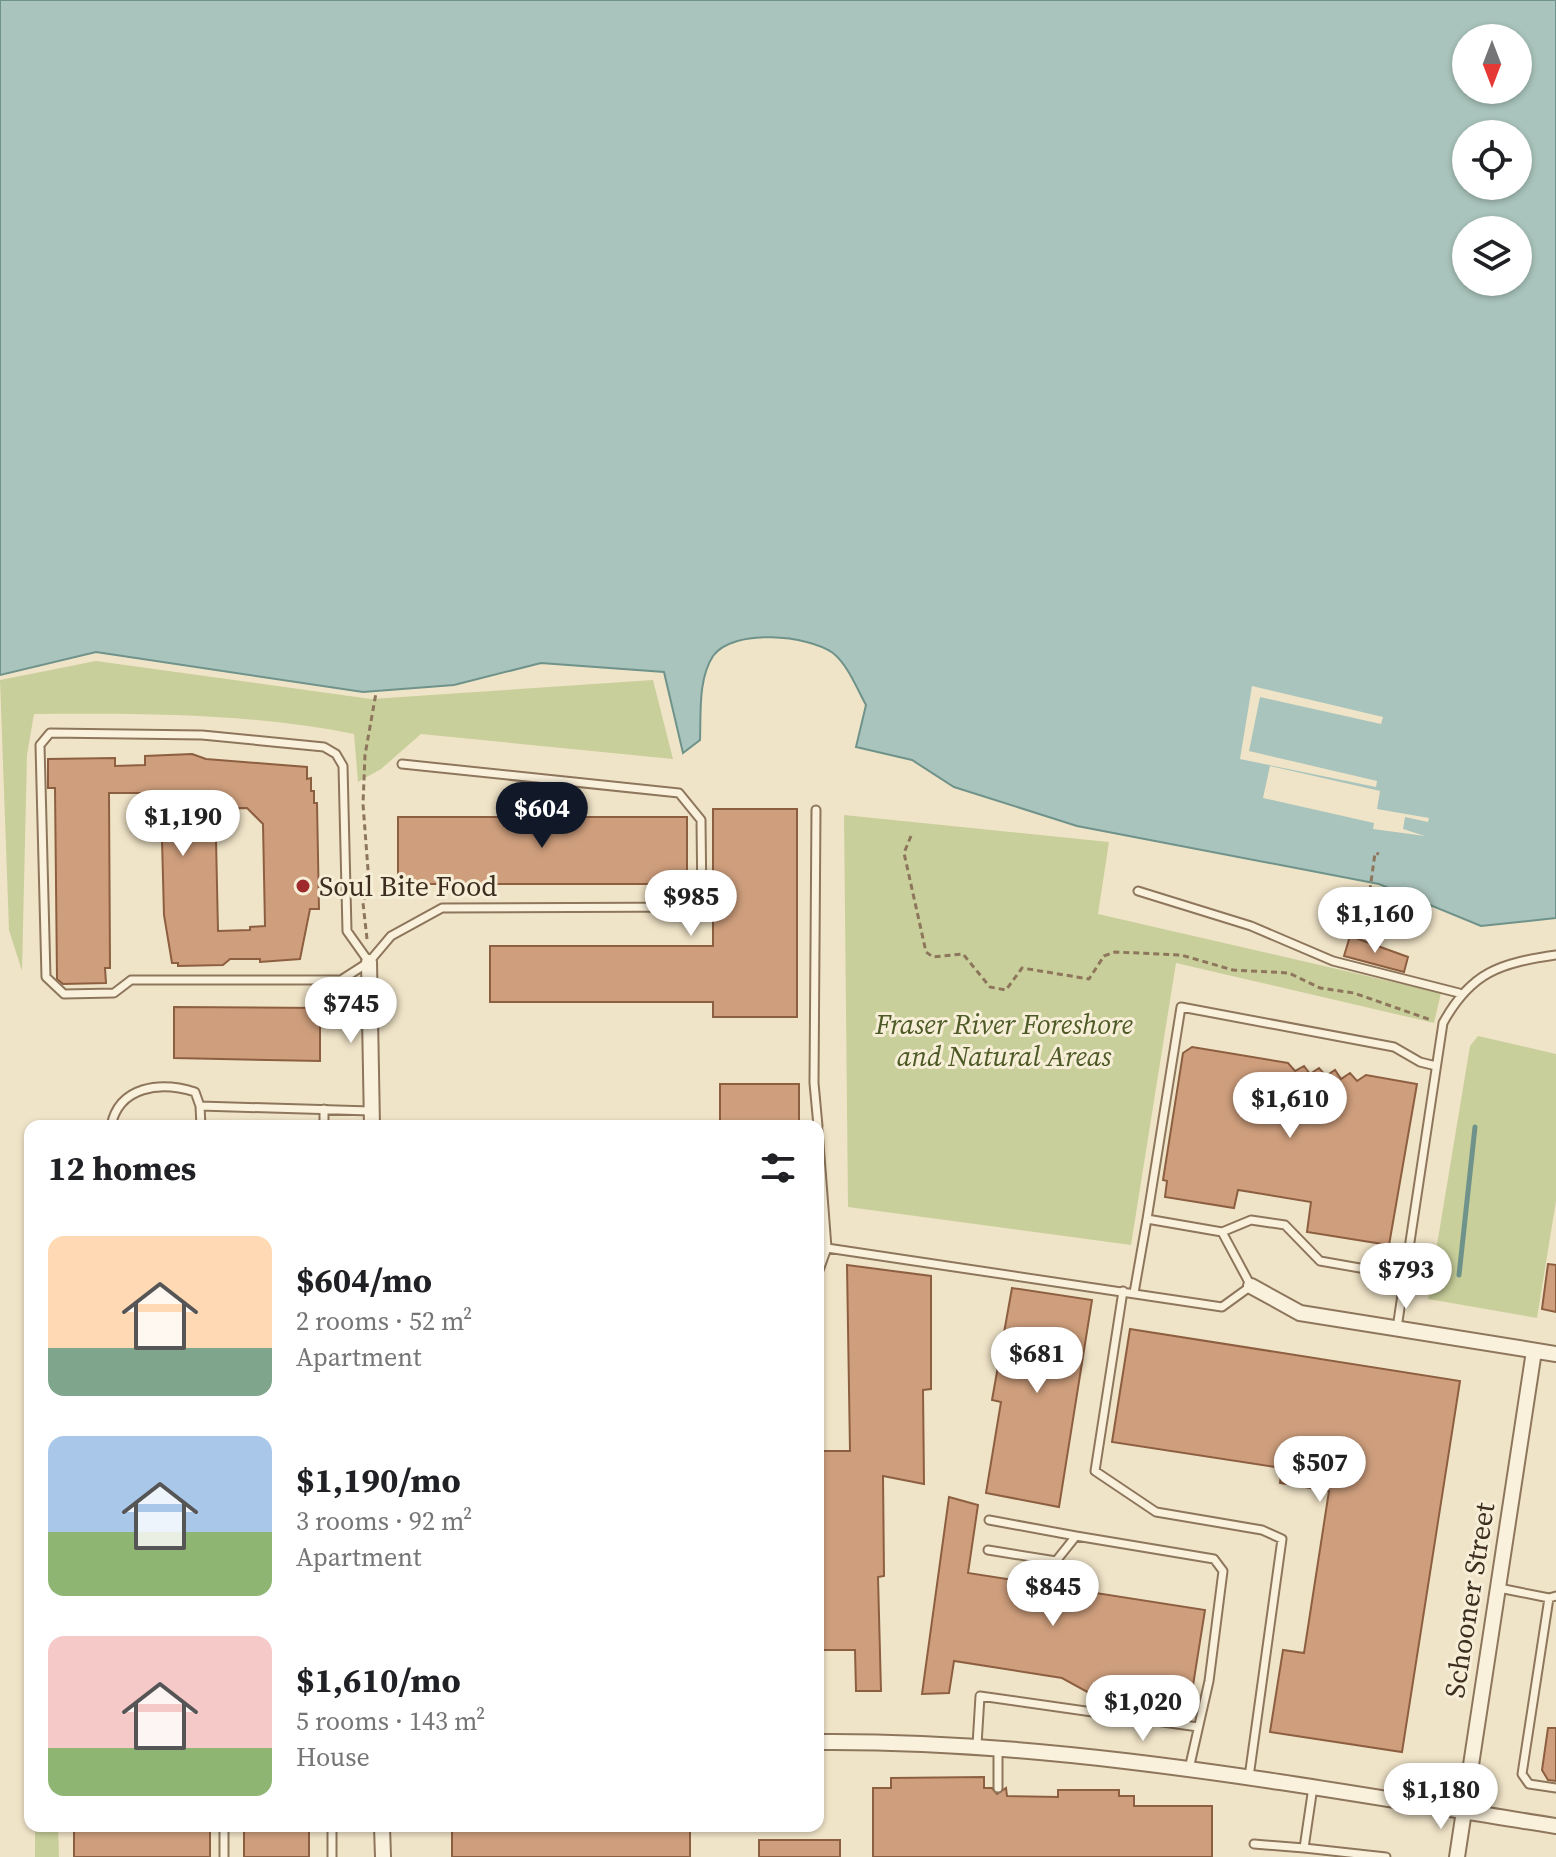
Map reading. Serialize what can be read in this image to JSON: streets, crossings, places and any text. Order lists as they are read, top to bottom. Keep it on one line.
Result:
{"streets":{"street":["Schooner Street"]},"parks":["Fraser River Foreshore and Natural Areas"],"places":["Soul Bite Food"],"north":"bottom","page":{"price":["$604","$1,190","$985","$1,160","$745","$1,610","$793","$681","$507","$845","$1,020","$1,180"],"heading":"12 homes","list":[{"name":"$604/mo","note":"2 rooms · 52 m² · Apartment"},{"name":"$1,190/mo","note":"3 rooms · 92 m² · Apartment"},{"name":"$1,610/mo","note":"5 rooms · 143 m² · House"}]}}
